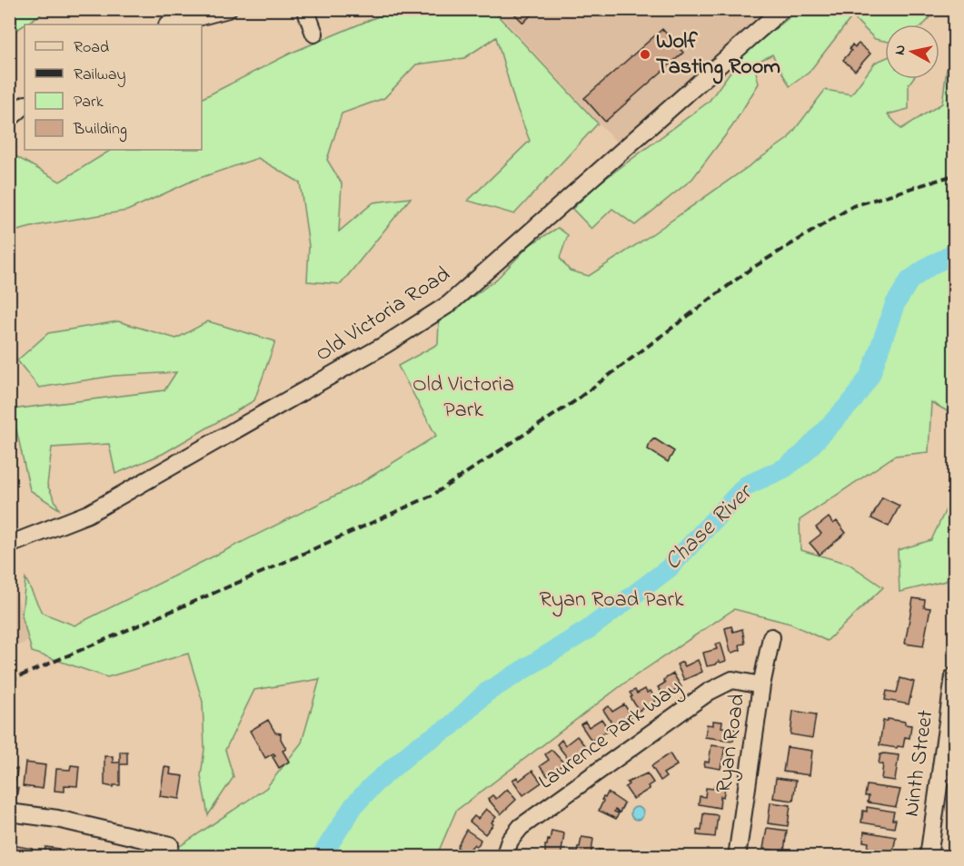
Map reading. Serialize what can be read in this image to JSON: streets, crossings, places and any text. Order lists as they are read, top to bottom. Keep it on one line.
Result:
{"streets":{"street":["Old Victoria Road","Laurence Park Way","Ryan Road","Ninth Street"]},"crossings":[["Laurence Park Way","Ryan Road"]],"water":["Chase River"],"parks":["Old Victoria Park","Ryan Road Park"],"places":["Wolf Tasting Room"],"legend":["Road","Railway","Park","Building"],"north":"left"}
